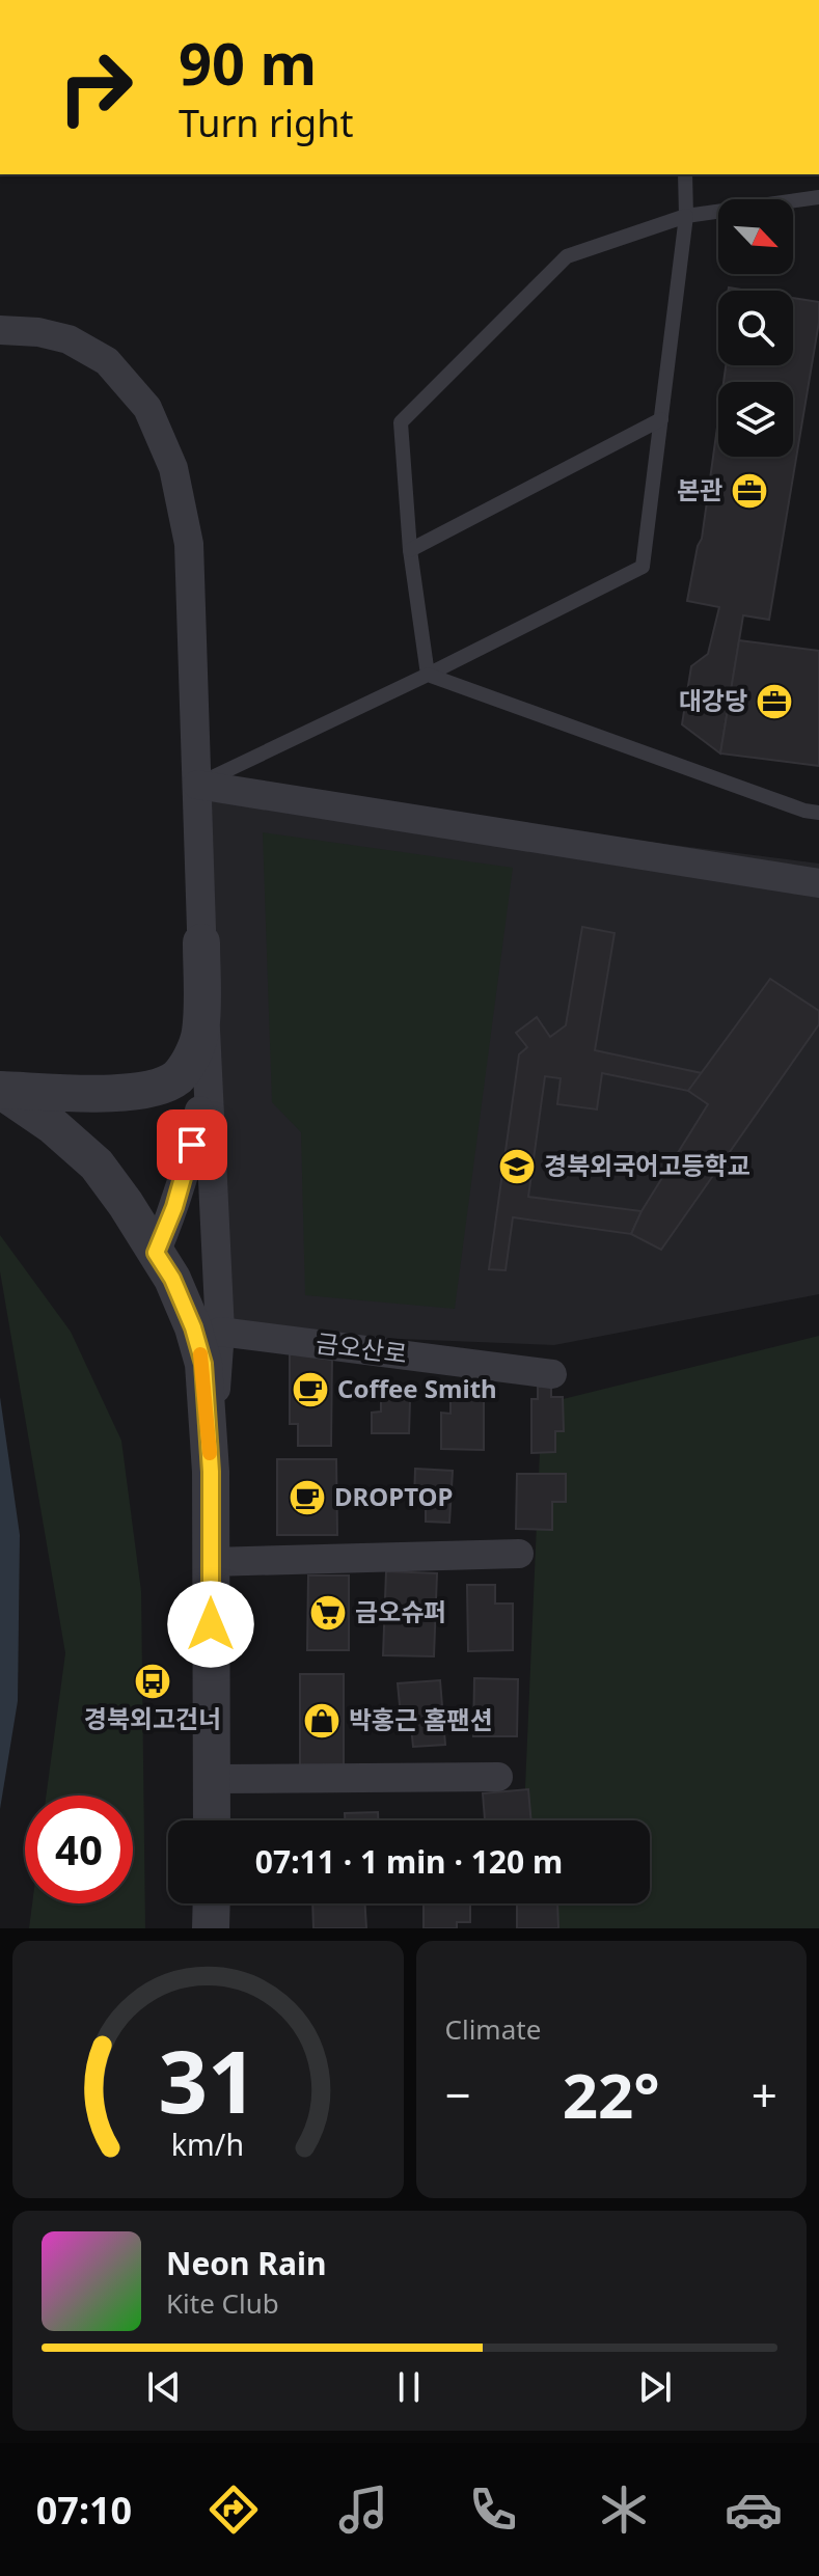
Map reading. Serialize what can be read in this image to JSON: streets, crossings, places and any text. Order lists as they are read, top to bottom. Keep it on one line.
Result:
{"streets":{"street":["금오산로"]},"places":{"office":["본관","대강당"],"school or university":["경북외국어고등학교"],"cafe":["Coffee Smith","DROPTOP"],"supermarket":["금오슈퍼"],"bus stop":["경북외고건너"],"shop":["박홍근 홈팬션"]},"north":"bottom right","page":{"turn":["90 m","Turn right"],"limit":"40","trip":"07:11 · 1 min · 120 m","tile":"Climate","heat":["−","22°","+"],"song":["Neon Rain","Kite Club"],"tabs":"07:10","gauge":["31","km/h"]}}
